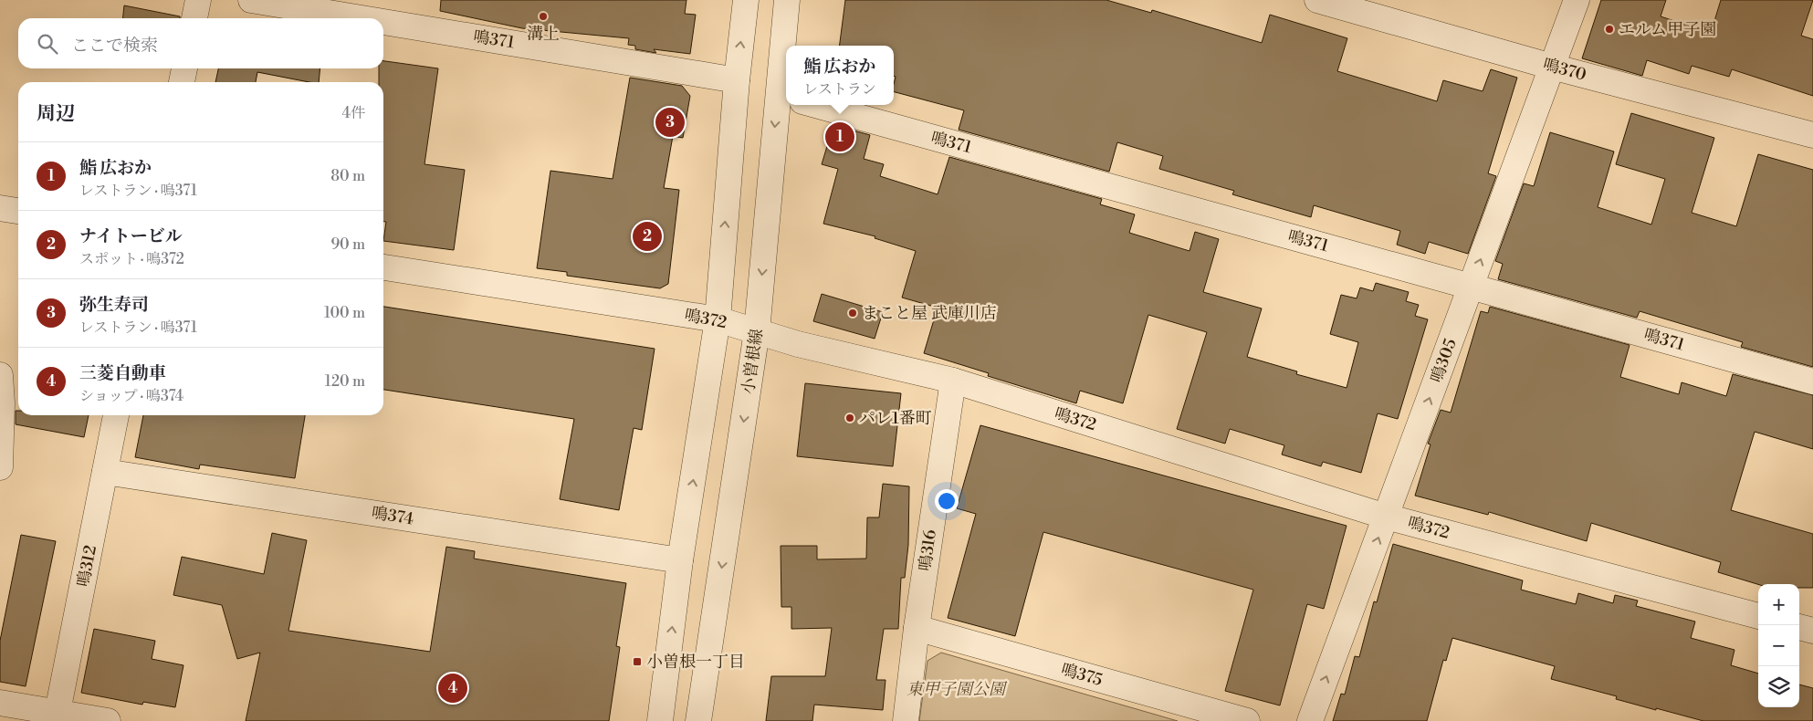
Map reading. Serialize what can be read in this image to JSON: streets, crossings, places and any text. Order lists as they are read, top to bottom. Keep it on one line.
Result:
{"streets":{"street":["鳴371","鳴370","鳴372","鳴305","小曽根線","鳴374","鳴316","鳴312","鳴375"]},"crossings":[["鳴371","鳴305"],["鳴370","鳴305"],["鳴372","鳴305"],["鳴372","小曽根線"],["鳴372","鳴316"],["鳴374","鳴312"],["鳴316","鳴375"]],"one_way":["鳴305"],"parks":["東甲子園公園"],"places":{"other":["溝上","エルム甲子園","まこと屋 武庫川店","パレ1番町"],"transit":["小曽根一丁目"]},"page":{"search":"ここで検索","popup":["鮨 広おか","レストラン"],"heading":["周辺","4件"],"pins":["3","1","2","4"],"list":[{"mark":"1","name":"鮨 広おか","note":"レストラン · 鳴371","value":"80 m"},{"mark":"2","name":"ナイトービル","note":"スポット · 鳴372","value":"90 m"},{"mark":"3","name":"弥生寿司","note":"レストラン · 鳴371","value":"100 m"},{"mark":"4","name":"三菱自動車","note":"ショップ · 鳴374","value":"120 m"}],"map_buttons":["+","−"]}}
